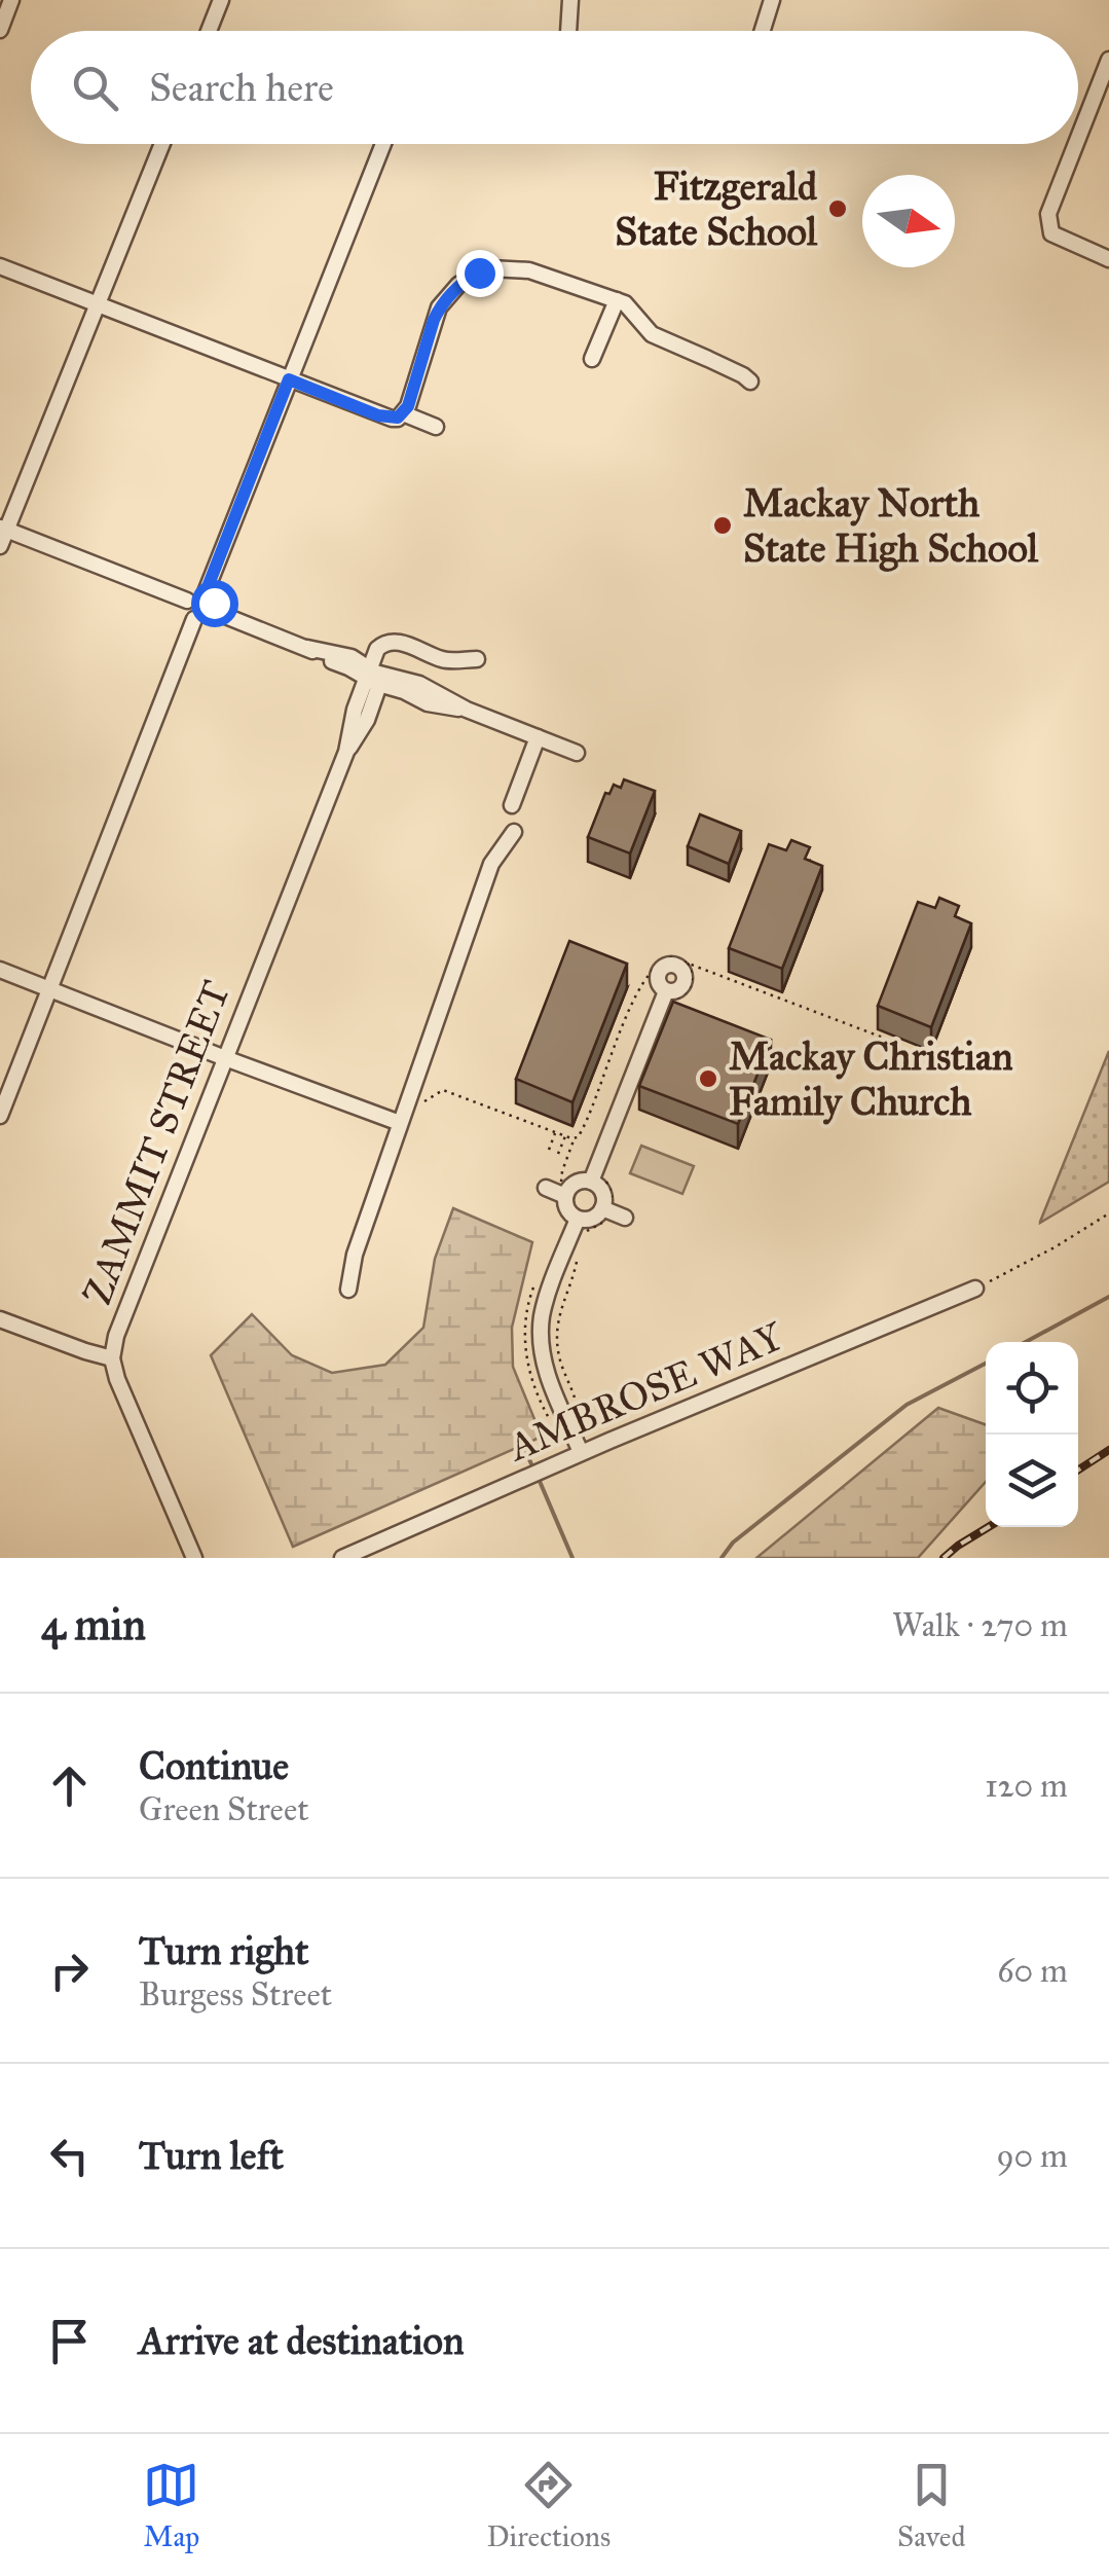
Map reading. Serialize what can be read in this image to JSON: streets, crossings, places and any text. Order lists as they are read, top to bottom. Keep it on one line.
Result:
{"streets":{"street":["ZAMMIT STREET","AMBROSE WAY"]},"places":["Fitzgerald State School","Mackay North State High School","Mackay Christian Family Church"],"north":"right","page":{"search":"Search here","heading":["4 min","Walk · 270 m"],"list":[["Continue","Green Street","120 m"],["Turn right","Burgess Street","60 m"],["Turn left","90 m"],"Arrive at destination"],"nav":["Map","Directions","Saved"]}}
